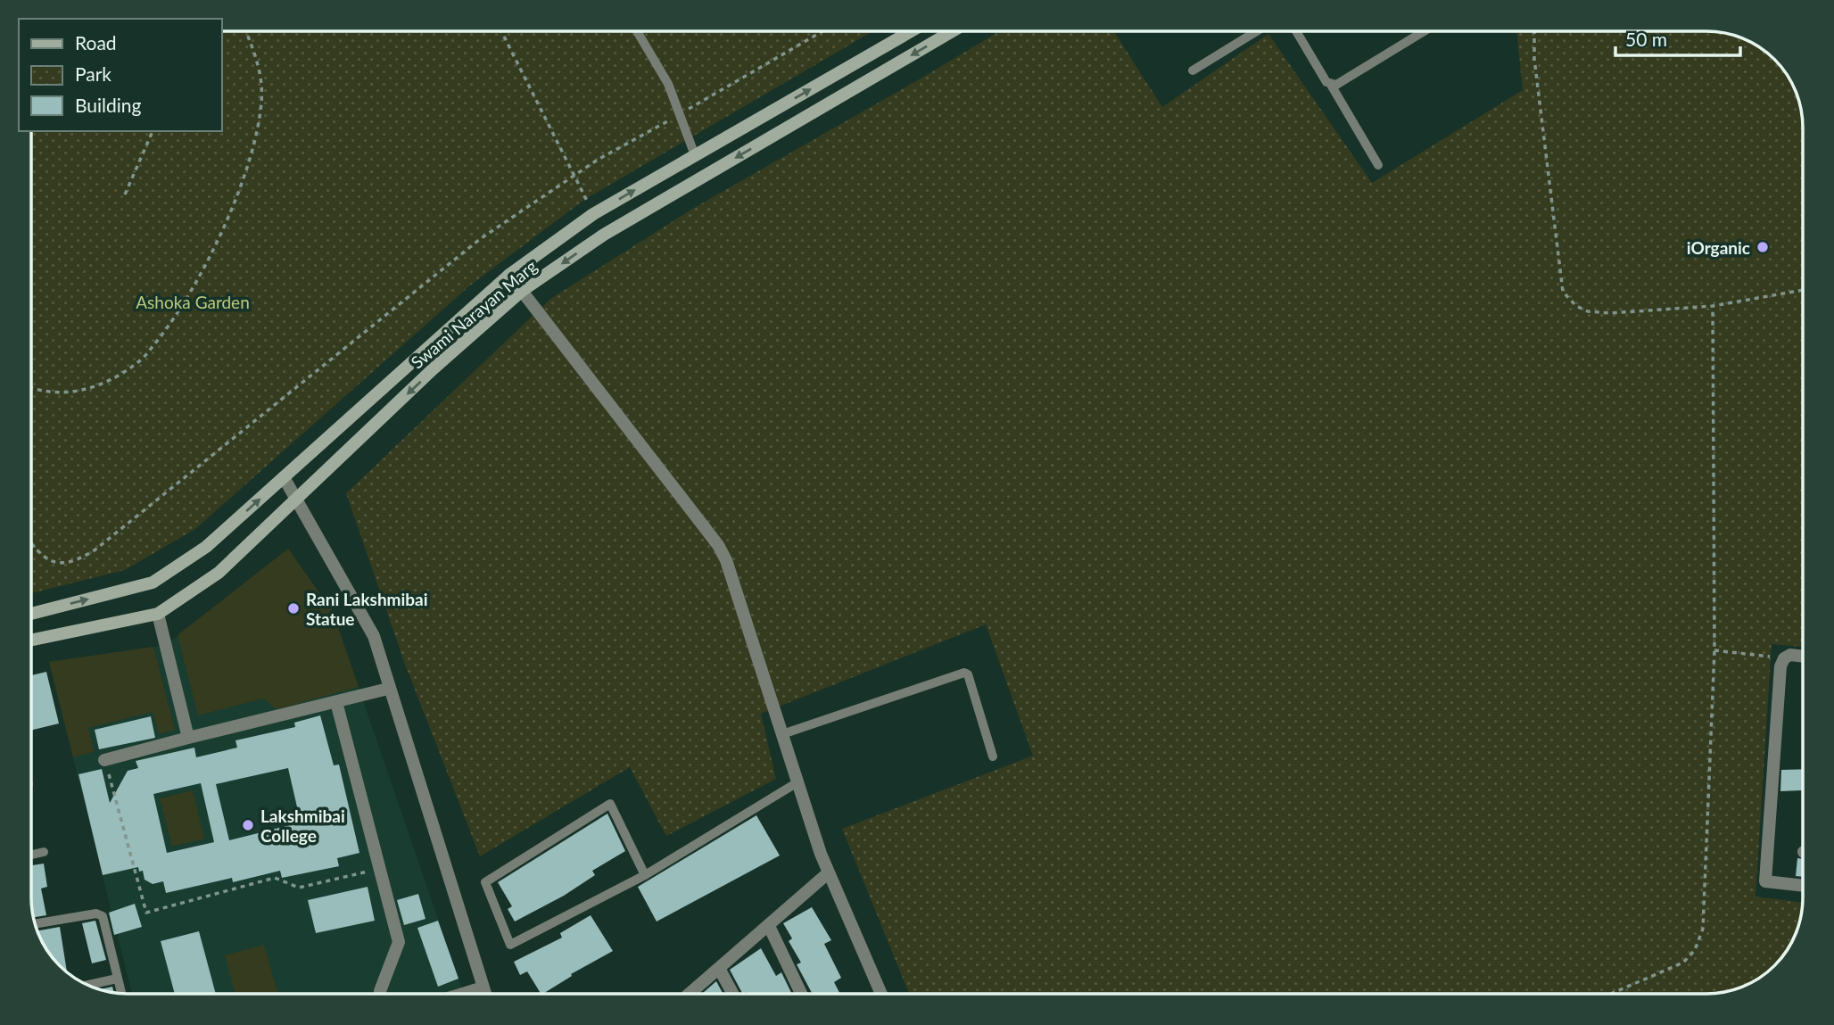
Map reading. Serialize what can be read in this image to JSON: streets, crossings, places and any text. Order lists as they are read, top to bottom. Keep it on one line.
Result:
{"streets":{"main road":["Swami Narayan Marg"]},"parks":["Ashoka Garden"],"places":["iOrganic","Rani Lakshmibai Statue","Lakshmibai College"],"legend":["Road","Park","Building"],"scale_bar":"50 m"}
